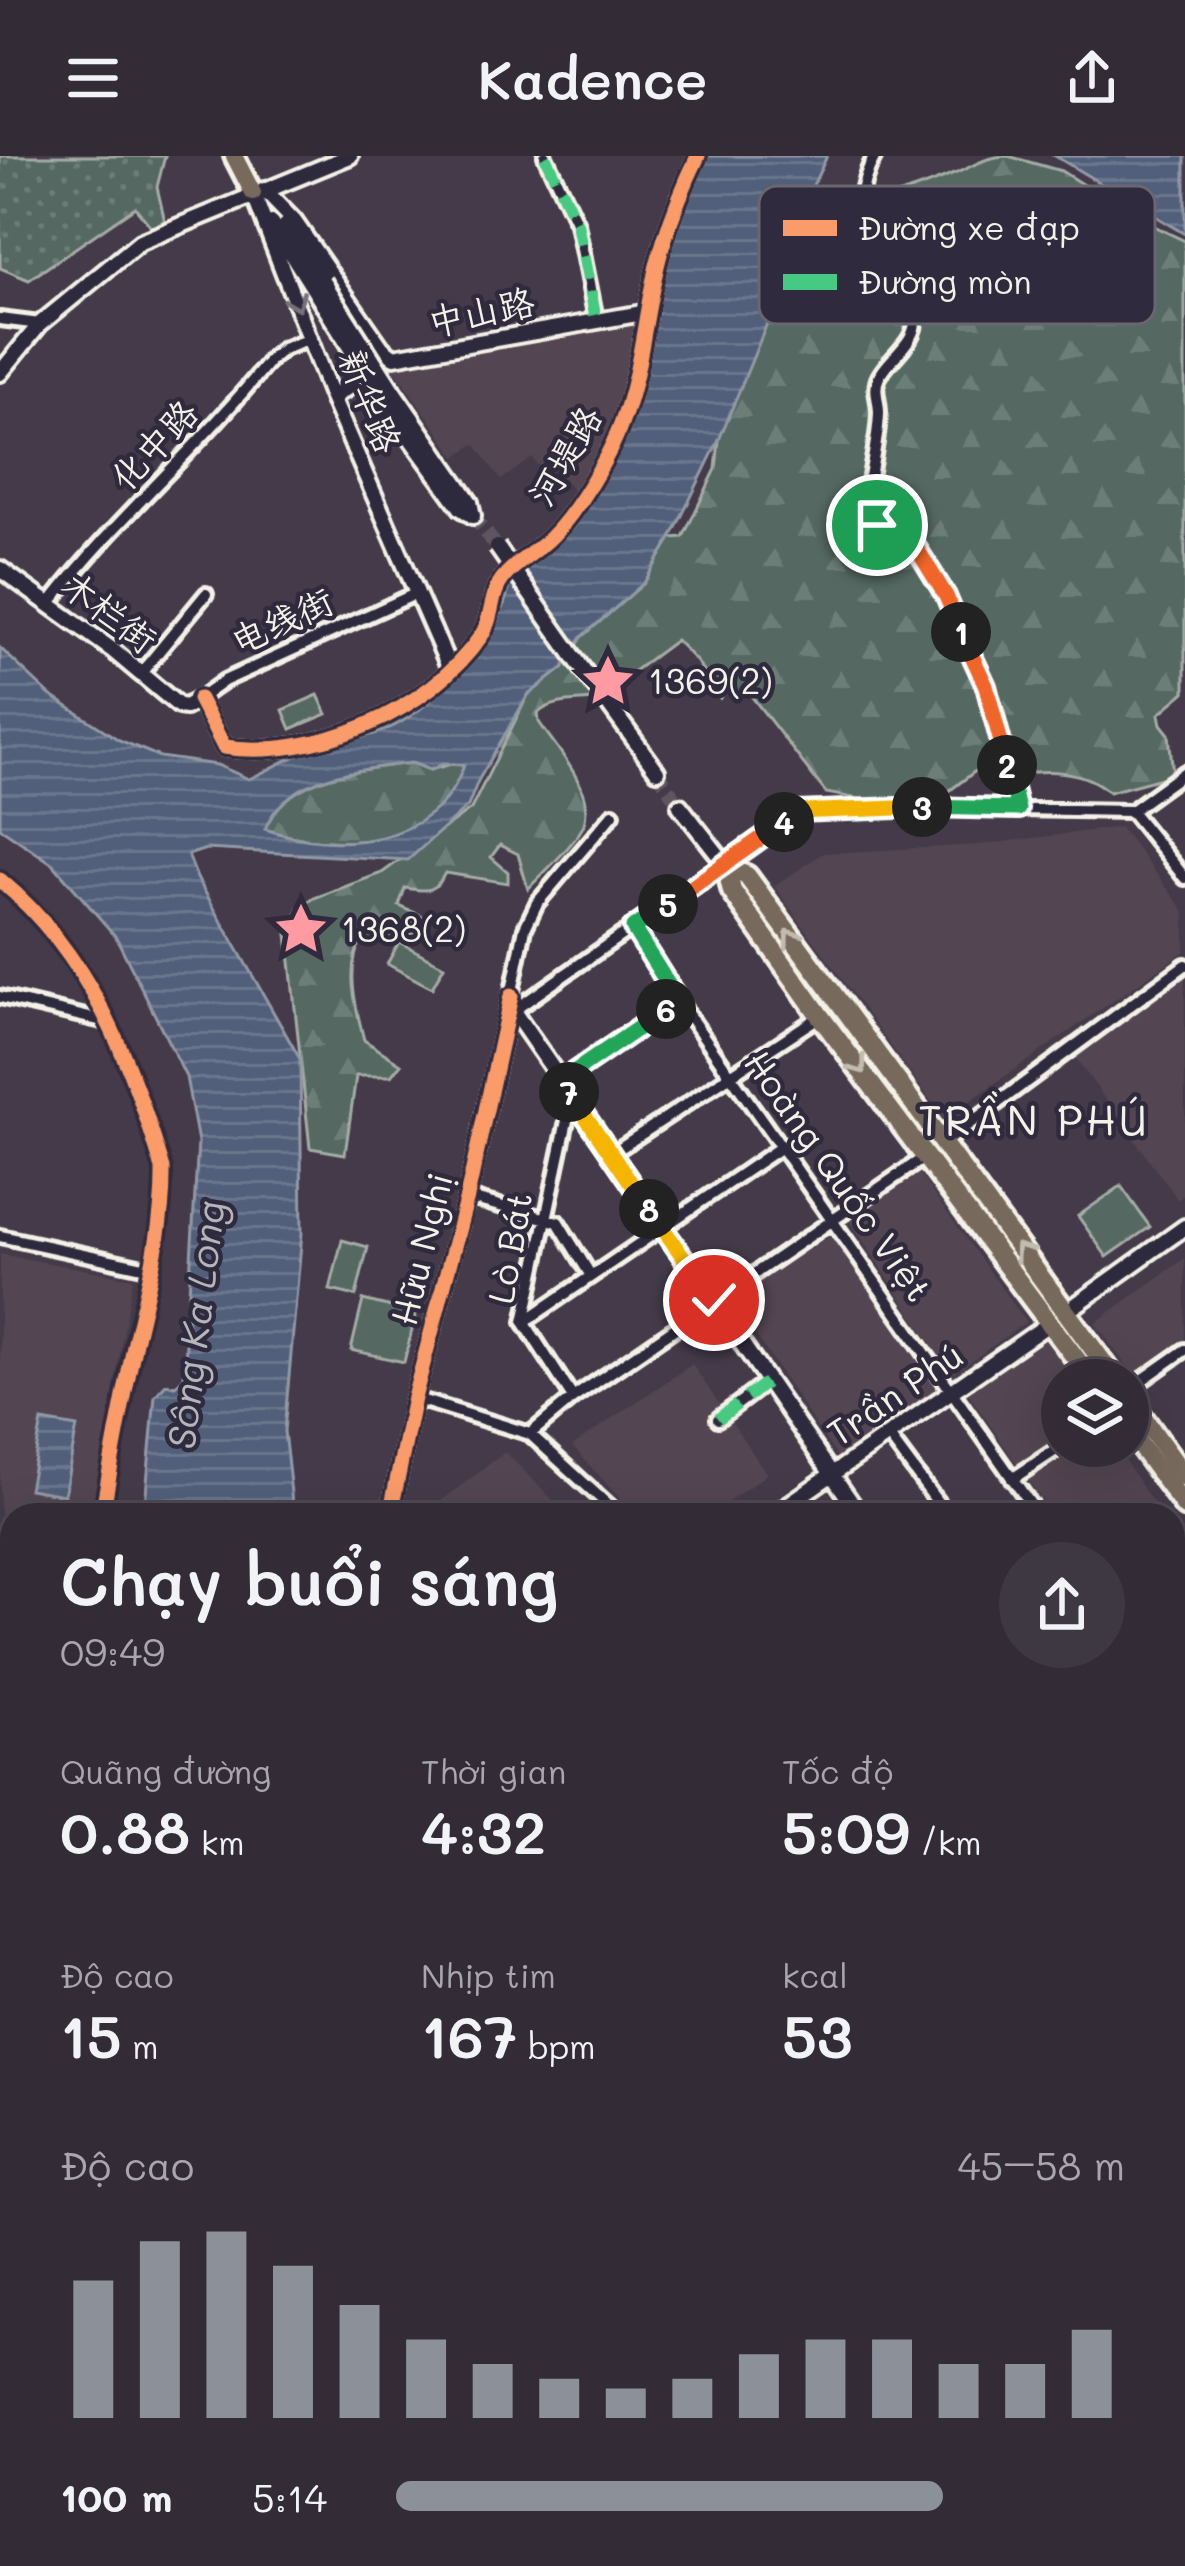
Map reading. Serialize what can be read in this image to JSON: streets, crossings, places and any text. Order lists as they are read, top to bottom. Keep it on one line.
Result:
{"streets":{"main road":["新华路"],"street":["中山路","化中路","河堤路","木栏街","电线街","Hoàng Quốc Việt","Lò Bát","Hữu Nghị","Trần Phú"]},"crossings":[["中山路","新华路"],["中山路","河堤路"],["新华路","化中路"],["新华路","河堤路"],["新华路","电线街"],["化中路","木栏街"],["河堤路","电线街"],["木栏街","电线街"],["Hoàng Quốc Việt","Trần Phú"]],"districts":["TRẦN PHÚ"],"water":["Sông Ka Long"],"places":{"place":["1369(2)","1368(2)"]},"legend":["Đường xe đạp","Đường mòn"],"page":{"header":"Kadence","pins":["1","2","3","4","5","6","7","8"],"heading":["Chạy buổi sáng","09:49"],"stats":[["Quãng đường","0.88 km"],["Thời gian","4:32"],["Tốc độ","5:09 /km"],["Độ cao","15 m"],["Nhịp tim","167 bpm"],["kcal","53"]],"chart":["Độ cao","45–58 m"],"list":[{"name":"100 m","note":"5:14"}]}}
